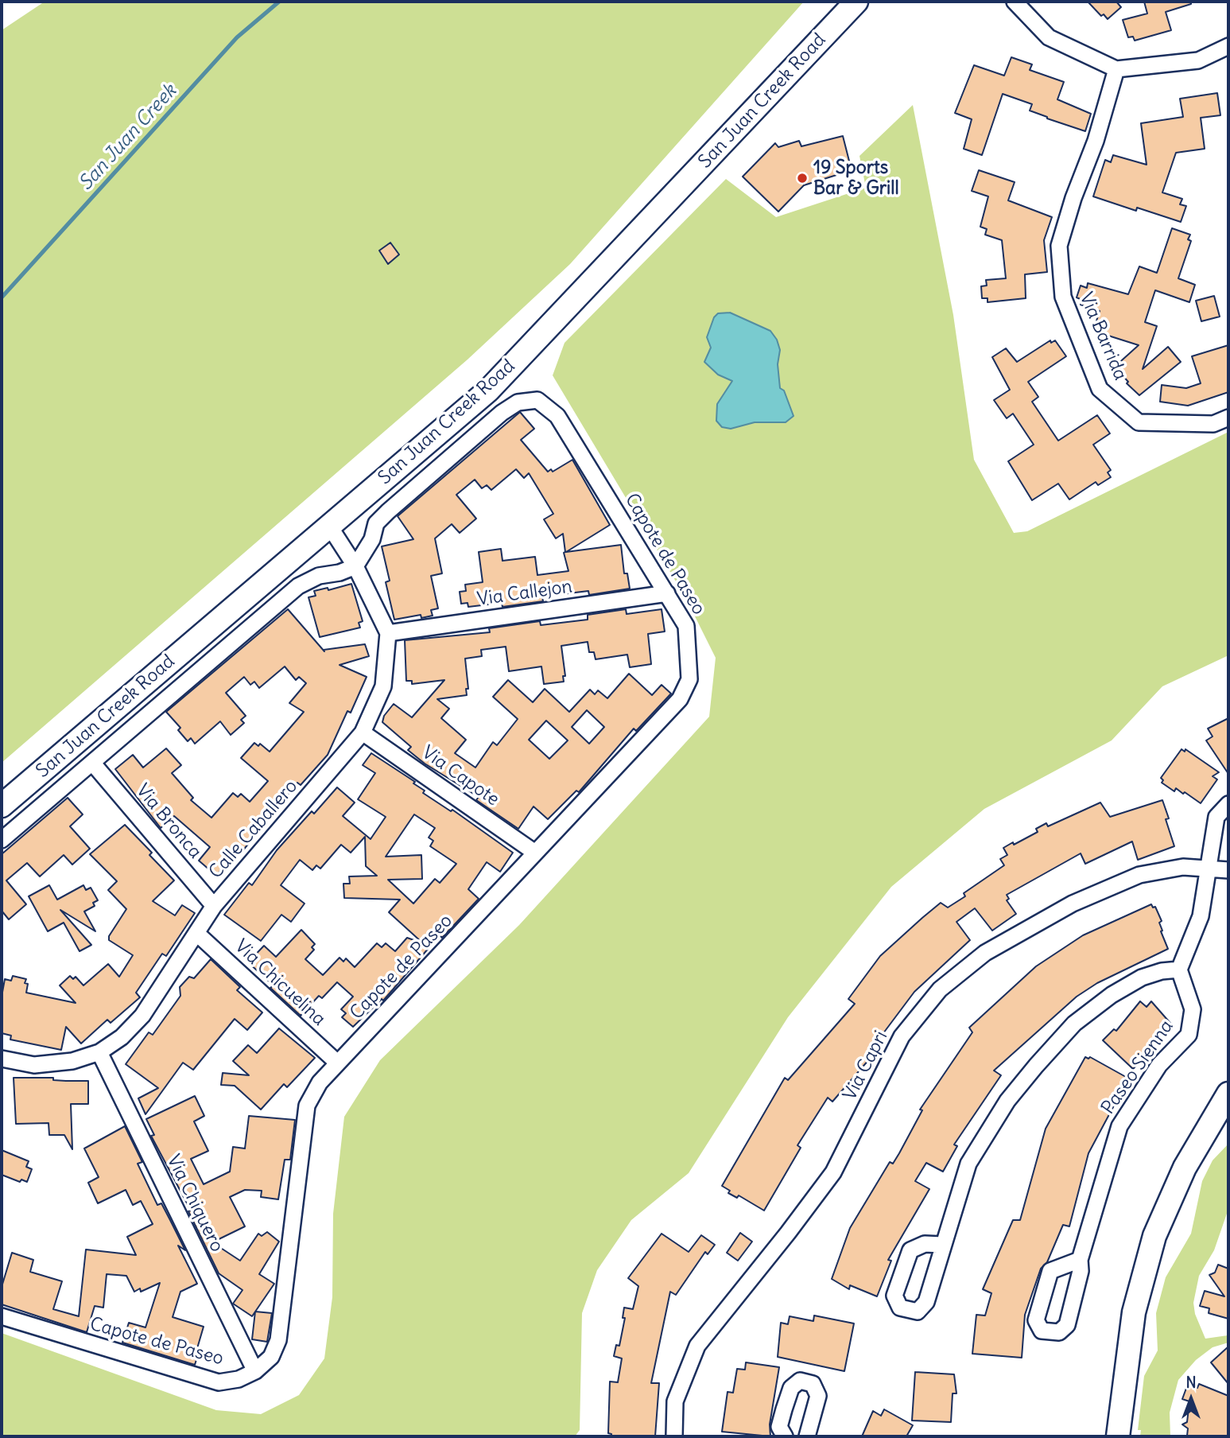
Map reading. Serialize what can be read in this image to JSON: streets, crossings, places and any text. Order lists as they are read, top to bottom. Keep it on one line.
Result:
{"streets":{"main road":["San Juan Creek Road"],"street":["Via Barrida","Capote de Paseo","Via Callejon","Via Capote","Via Bronca","Calle Caballero","Via Chicuelina","Via Capri","Paseo Sienna","Via Chiquero"]},"crossings":[["Capote de Paseo","Via Callejon"],["Capote de Paseo","Via Capote"],["Capote de Paseo","Via Chicuelina"],["Capote de Paseo","Via Chiquero"],["Via Callejon","Calle Caballero"],["Via Capote","Calle Caballero"],["Via Bronca","Calle Caballero"],["Calle Caballero","Via Chicuelina"],["Calle Caballero","Via Chiquero"]],"water":["San Juan Creek"],"places":["19 Sports Bar & Grill"],"north":"top"}
